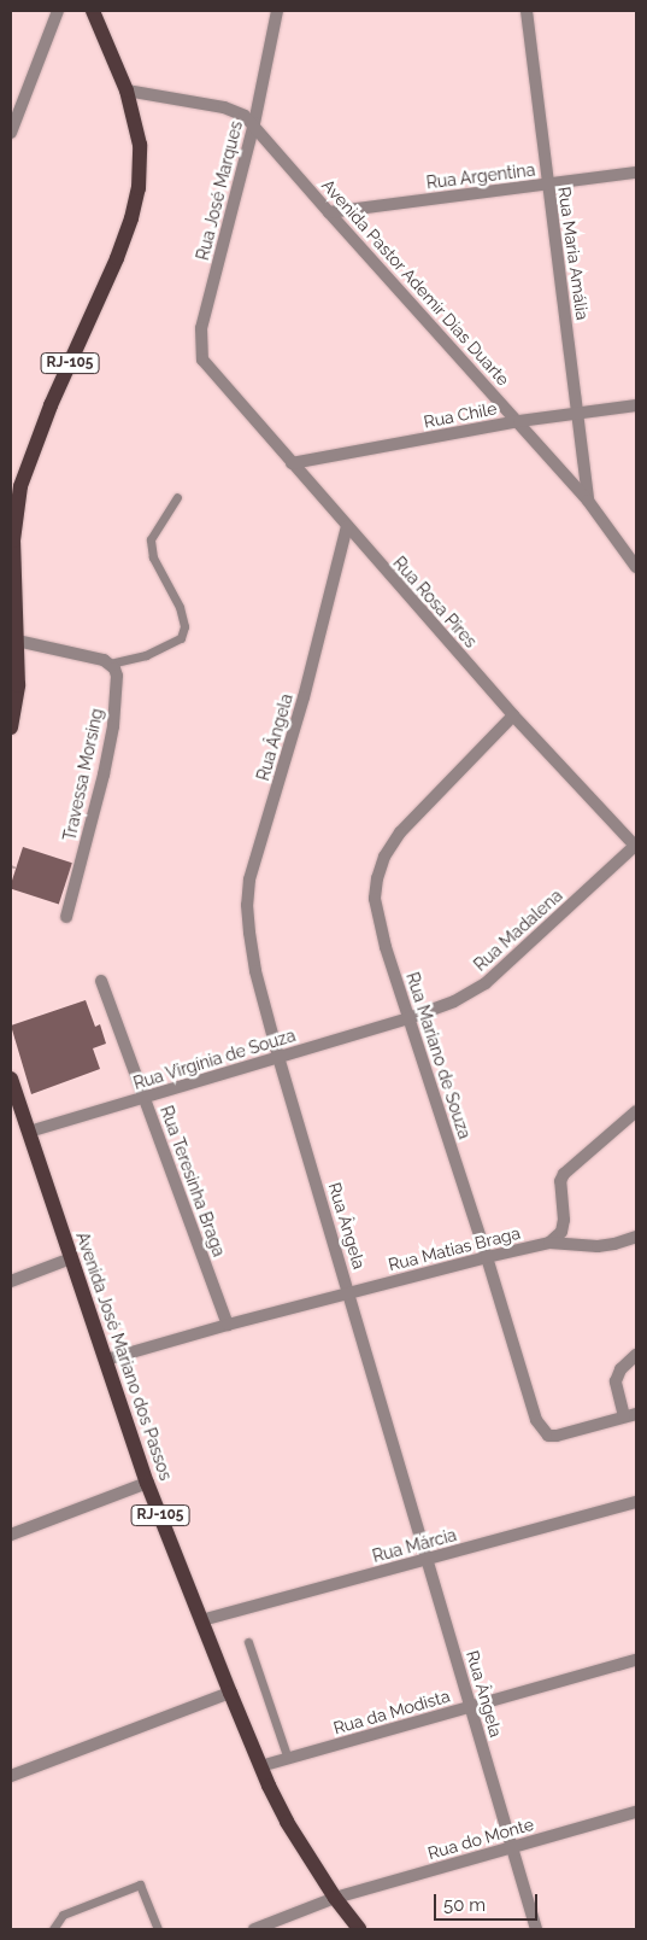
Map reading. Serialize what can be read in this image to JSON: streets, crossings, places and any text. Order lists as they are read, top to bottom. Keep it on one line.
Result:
{"streets":{"main road":["RJ-105","Avenida José Mariano dos Passos"],"street":["Rua Argentina","Rua José Marques","Rua Maria Amália","Avenida Pastor Ademir Dias Duarte","Rua Chile","Rua Rosa Pires","Rua Ângela","Travessa Morsing","Rua Madalena","Rua Mariano de Souza","Rua Virgínia de Souza","Rua Teresinha Braga","Rua Matias Braga","Rua Márcia","Rua da Modista","Rua do Monte"]},"crossings":[["Rua Argentina","Rua Maria Amália"],["Rua Argentina","Avenida Pastor Ademir Dias Duarte"],["Rua José Marques","Avenida Pastor Ademir Dias Duarte"],["Rua José Marques","Rua Rosa Pires"],["Rua Maria Amália","Avenida Pastor Ademir Dias Duarte"],["Rua Maria Amália","Rua Chile"],["Avenida Pastor Ademir Dias Duarte","RJ-105"],["Avenida Pastor Ademir Dias Duarte","Rua Chile"],["Rua Chile","Rua Rosa Pires"],["Rua Rosa Pires","Rua Ângela"],["Rua Rosa Pires","Rua Madalena"],["Rua Rosa Pires","Rua Mariano de Souza"],["Rua Ângela","Rua Virgínia de Souza"],["Rua Ângela","Rua Matias Braga"],["Rua Ângela","Rua Márcia"],["Rua Ângela","Rua da Modista"],["Rua Ângela","Rua do Monte"],["Rua Madalena","Rua Mariano de Souza"],["Rua Madalena","Rua Virgínia de Souza"],["Rua Mariano de Souza","Rua Virgínia de Souza"],["Rua Mariano de Souza","Rua Matias Braga"],["Rua Virgínia de Souza","Rua Teresinha Braga"],["Rua Virgínia de Souza","Avenida José Mariano dos Passos"],["Rua Teresinha Braga","Rua Matias Braga"],["Rua Matias Braga","Avenida José Mariano dos Passos"],["Avenida José Mariano dos Passos","Rua Márcia"],["Avenida José Mariano dos Passos","Rua da Modista"],["Avenida José Mariano dos Passos","Rua do Monte"]],"scale_bar":"50 m"}
